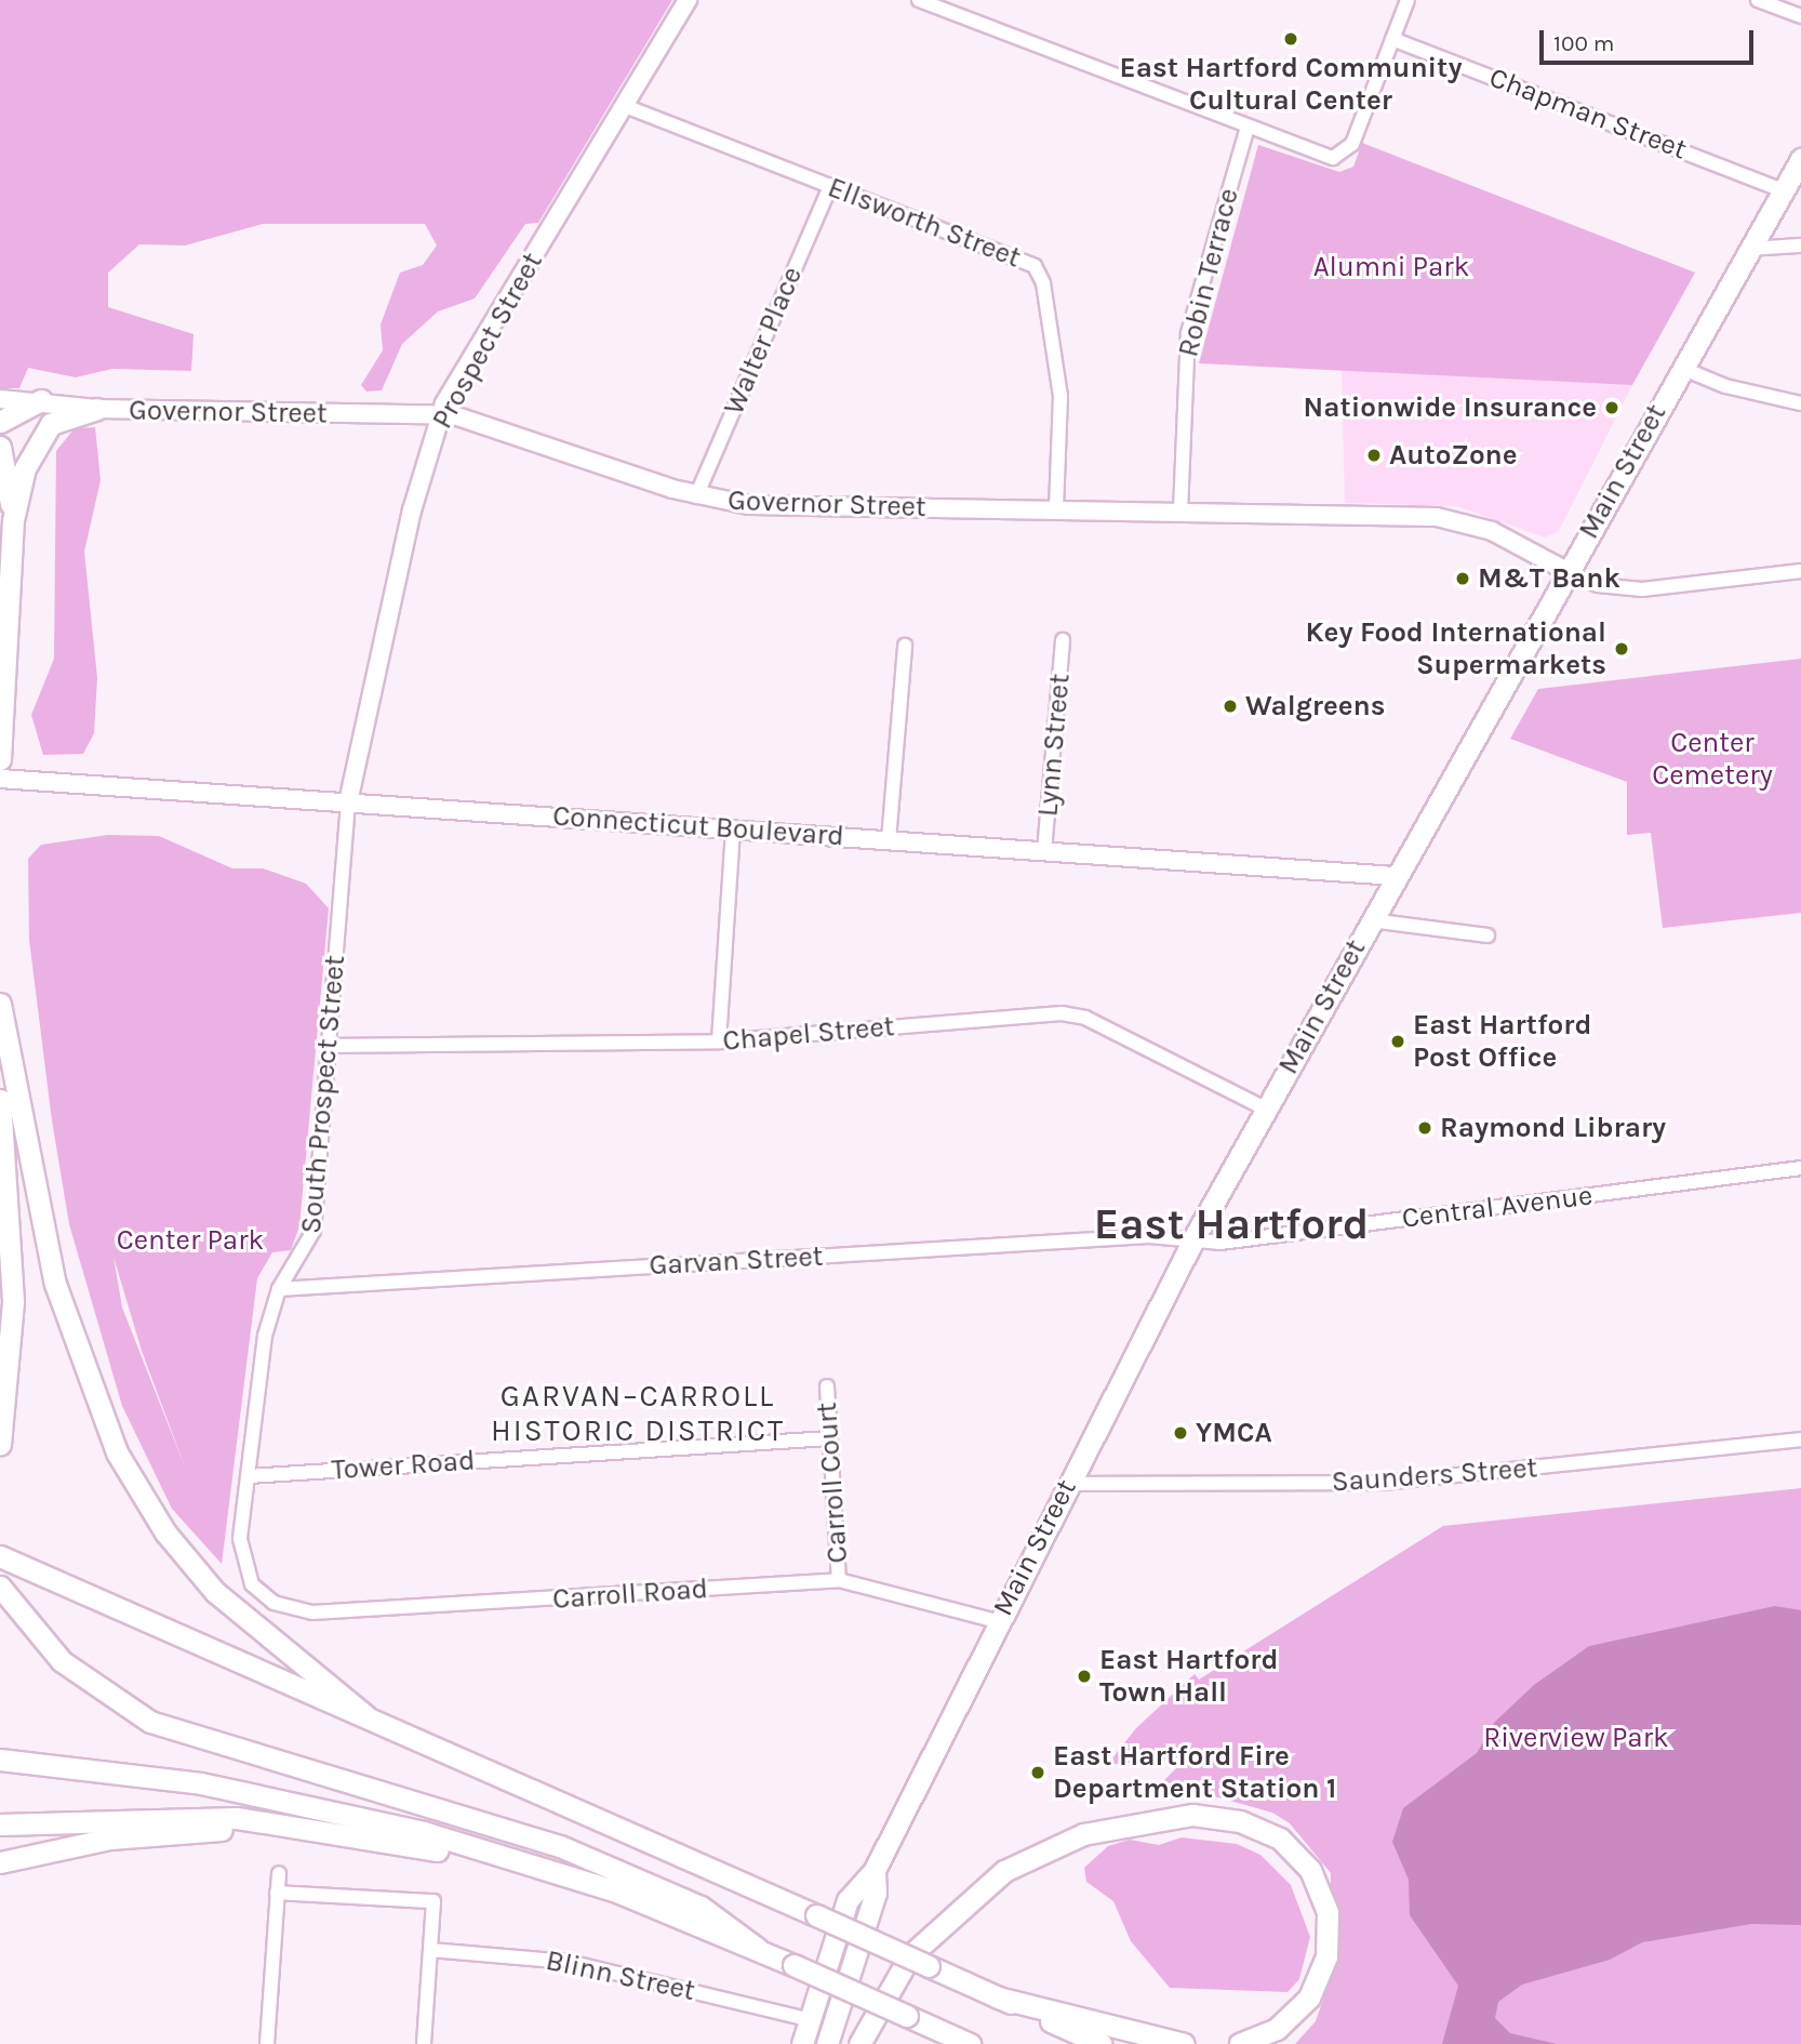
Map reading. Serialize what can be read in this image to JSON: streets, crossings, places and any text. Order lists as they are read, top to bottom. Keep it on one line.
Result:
{"streets":{"highway":["Main Street"],"main road":["Prospect Street","Governor Street","Connecticut Boulevard"],"street":["Chapman Street","Ellsworth Street","Robin Terrace","Walter Place","Lynn Street","Chapel Street","South Prospect Street","Central Avenue","Garvan Street","Tower Road","Saunders Street","Carroll Court","Carroll Road","Blinn Street"]},"crossings":[["Chapman Street","Main Street"],["Ellsworth Street","Prospect Street"],["Ellsworth Street","Walter Place"],["Ellsworth Street","Governor Street"],["Robin Terrace","Governor Street"],["Prospect Street","Governor Street"],["Prospect Street","Connecticut Boulevard"],["Prospect Street","South Prospect Street"],["Walter Place","Governor Street"],["Governor Street","Main Street"],["Main Street","Connecticut Boulevard"],["Main Street","Chapel Street"],["Main Street","Central Avenue"],["Main Street","Garvan Street"],["Main Street","Saunders Street"],["Main Street","Carroll Road"],["Main Street","Blinn Street"],["Lynn Street","Connecticut Boulevard"],["Connecticut Boulevard","South Prospect Street"],["Chapel Street","South Prospect Street"],["South Prospect Street","Garvan Street"],["South Prospect Street","Tower Road"],["South Prospect Street","Carroll Road"],["Central Avenue","Garvan Street"],["Tower Road","Carroll Court"],["Carroll Court","Carroll Road"]],"districts":["East Hartford","GARVAN–CARROLL HISTORIC DISTRICT"],"parks":["Alumni Park","Center Cemetery","Center Park","Riverview Park"],"places":["East Hartford Community Cultural Center","Nationwide Insurance","AutoZone","M&T Bank","Key Food International Supermarkets","Walgreens","East Hartford Post Office","Raymond Library","YMCA","East Hartford Town Hall","East Hartford Fire Department Station 1"],"scale_bar":"100 m"}
